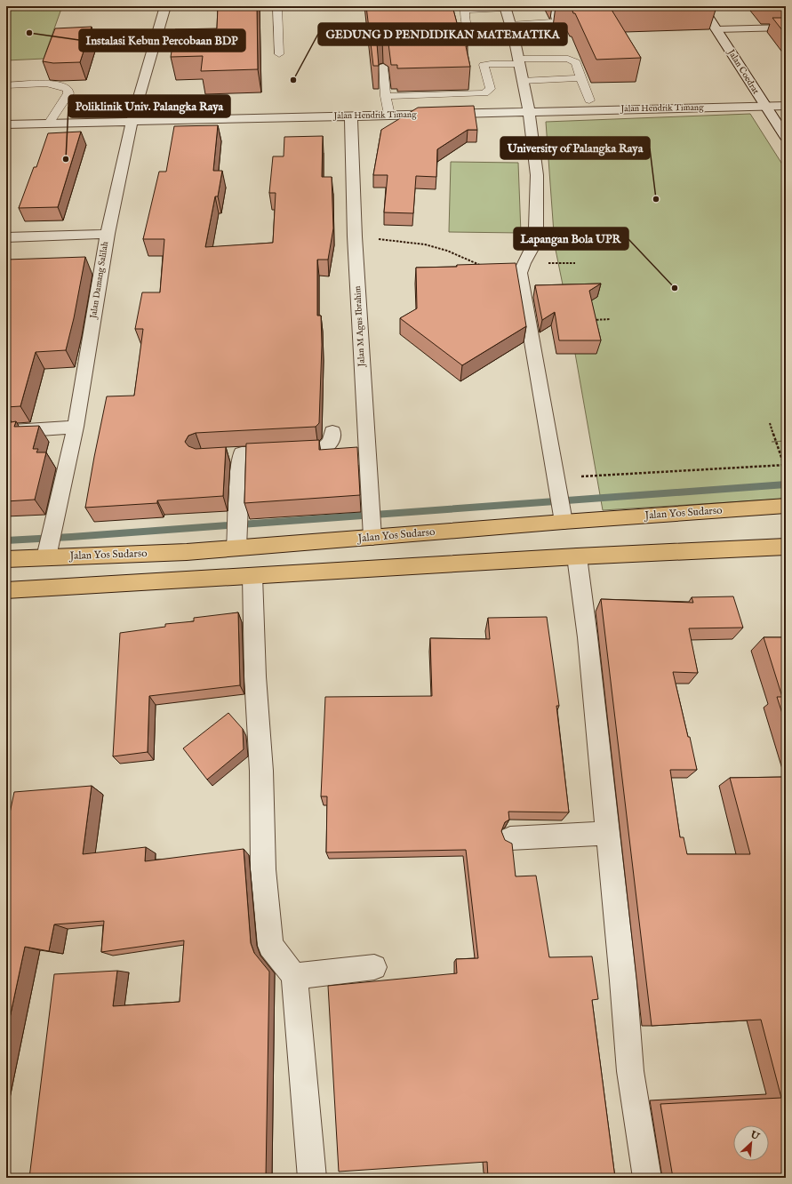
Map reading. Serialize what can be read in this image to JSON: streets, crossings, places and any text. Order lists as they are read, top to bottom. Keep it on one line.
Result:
{"streets":{"main road":["Jalan Yos Sudarso"],"street":["Jalan Coedrat","Jalan Hendrik Timang","Jalan Damang Salilah","Jalan M Agus Ibrahim"]},"crossings":[["Jalan Coedrat","Jalan Hendrik Timang"],["Jalan Hendrik Timang","Jalan Damang Salilah"],["Jalan Hendrik Timang","Jalan M Agus Ibrahim"],["Jalan Damang Salilah","Jalan Yos Sudarso"],["Jalan M Agus Ibrahim","Jalan Yos Sudarso"]],"places":["Instalasi Kebun Percobaan BDP","GEDUNG D PENDIDIKAN MATEMATIKA","Poliklinik Univ. Palangka Raya","University of Palangka Raya","Lapangan Bola UPR"],"north":"top right"}
